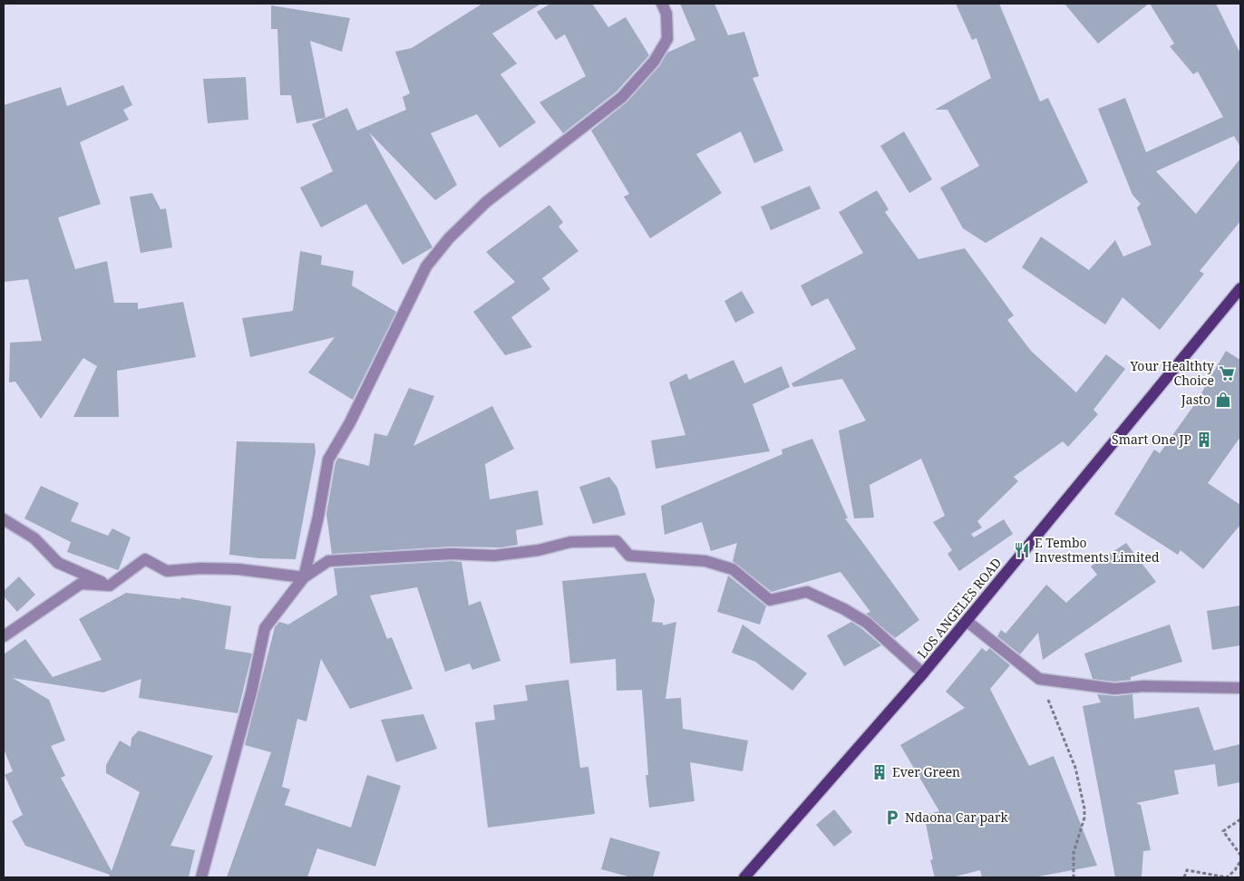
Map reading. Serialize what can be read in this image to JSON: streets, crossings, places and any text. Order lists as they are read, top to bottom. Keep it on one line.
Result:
{"streets":{"main road":["LOS ANGELES ROAD"]},"places":{"supermarket":["Your Healthty Choice"],"shop":["Jasto"],"building":["Smart One JP","Ever Green"],"restaurant":["E Tembo Investments Limited"],"parking":["Ndaona Car park"]}}
